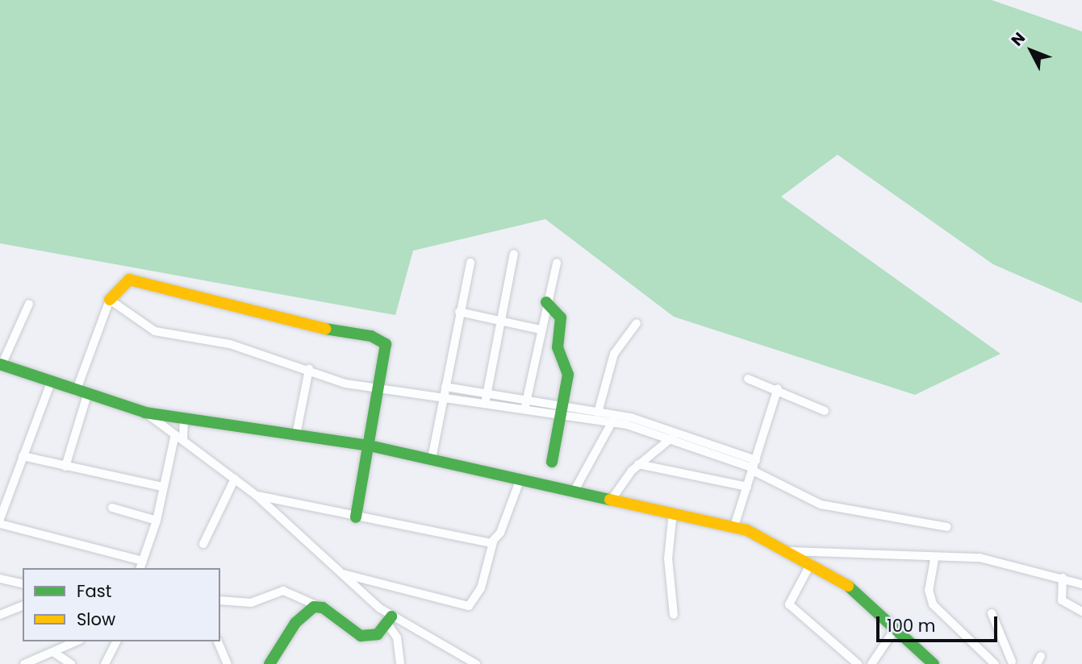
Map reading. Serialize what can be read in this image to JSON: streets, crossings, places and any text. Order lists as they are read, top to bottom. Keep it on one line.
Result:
{"legend":["Fast","Slow"],"scale_bar":"100 m","north":"top left"}
